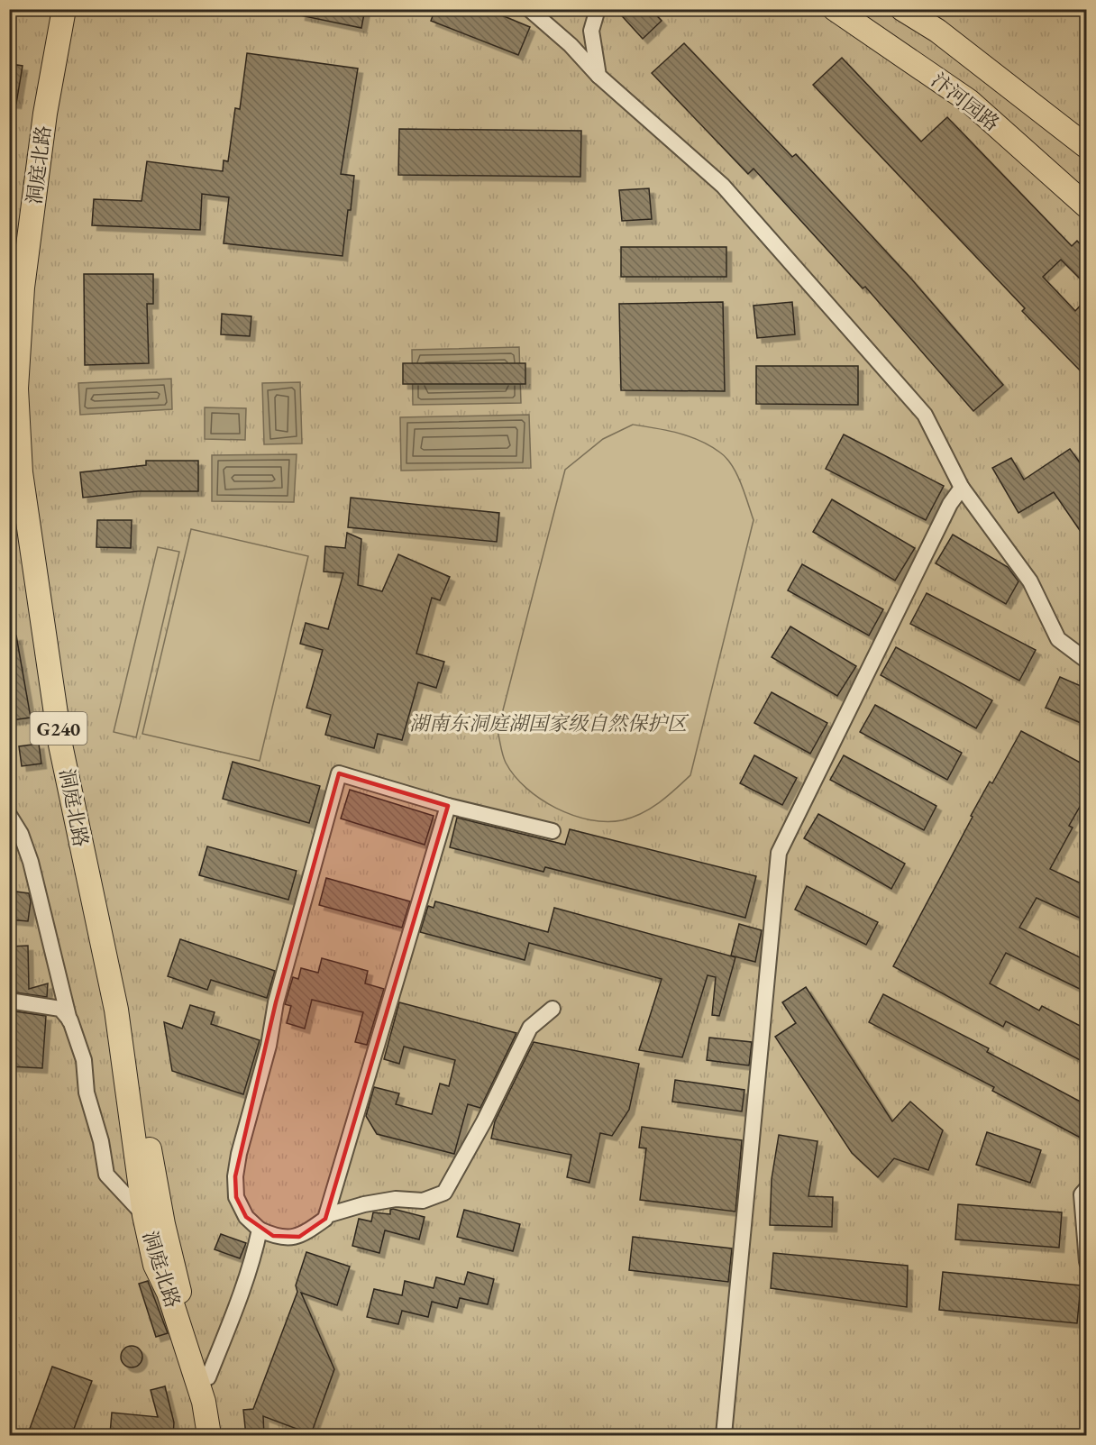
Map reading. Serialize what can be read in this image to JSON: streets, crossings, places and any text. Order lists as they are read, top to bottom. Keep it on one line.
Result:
{"streets":{"main road":["汴河园路","洞庭北路","G240"]},"parks":["湖南东洞庭湖国家级自然保护区"]}
